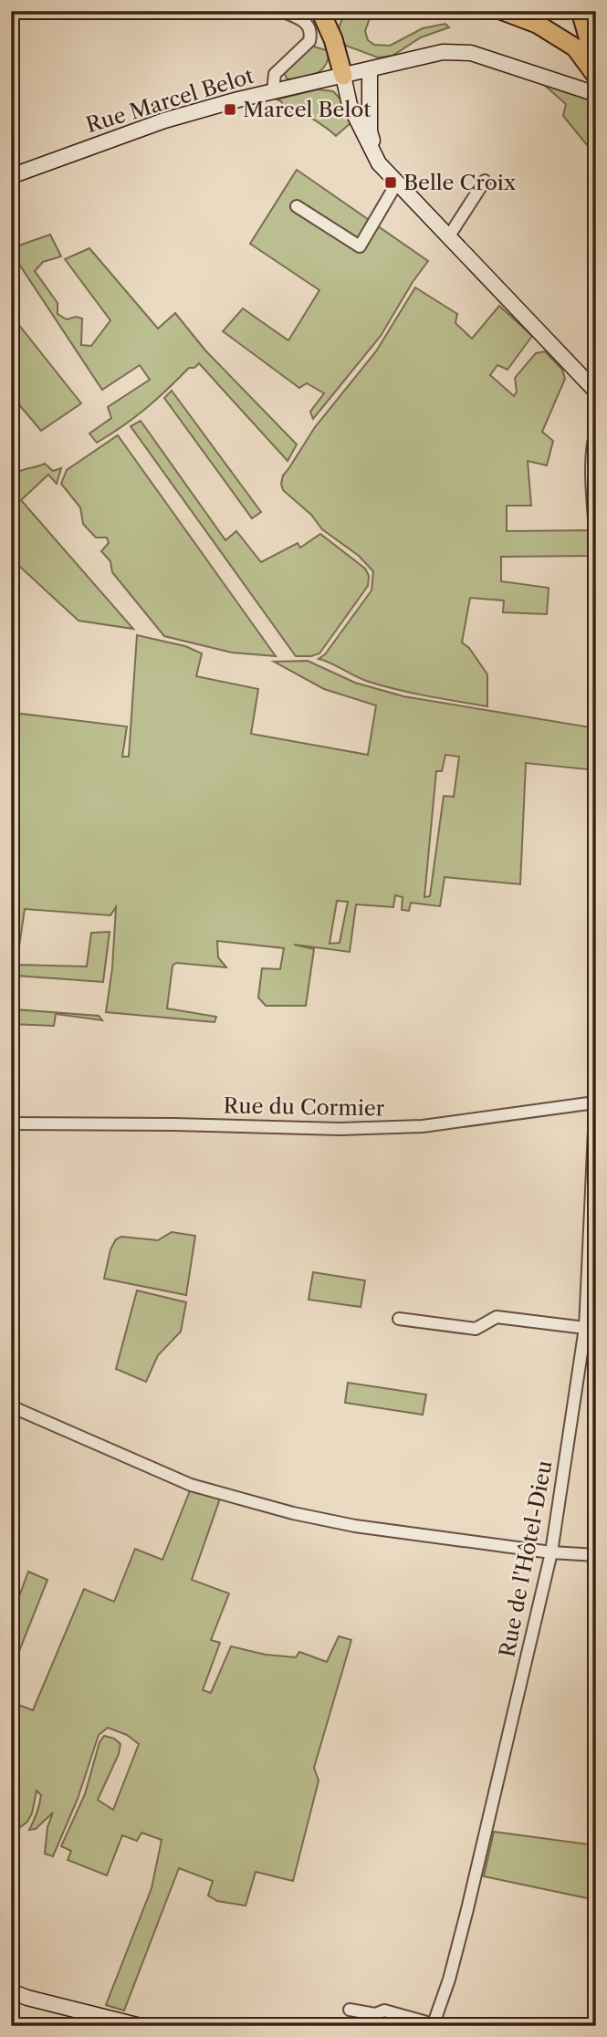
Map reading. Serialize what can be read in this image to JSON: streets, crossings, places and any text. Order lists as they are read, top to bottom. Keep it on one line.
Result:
{"streets":{"main road":["Rue Marcel Belot"],"street":["Rue du Cormier","Rue de l'Hôtel-Dieu"]},"crossings":[["Rue du Cormier","Rue de l'Hôtel-Dieu"]],"places":{"transit":["Marcel Belot","Belle Croix"]}}
